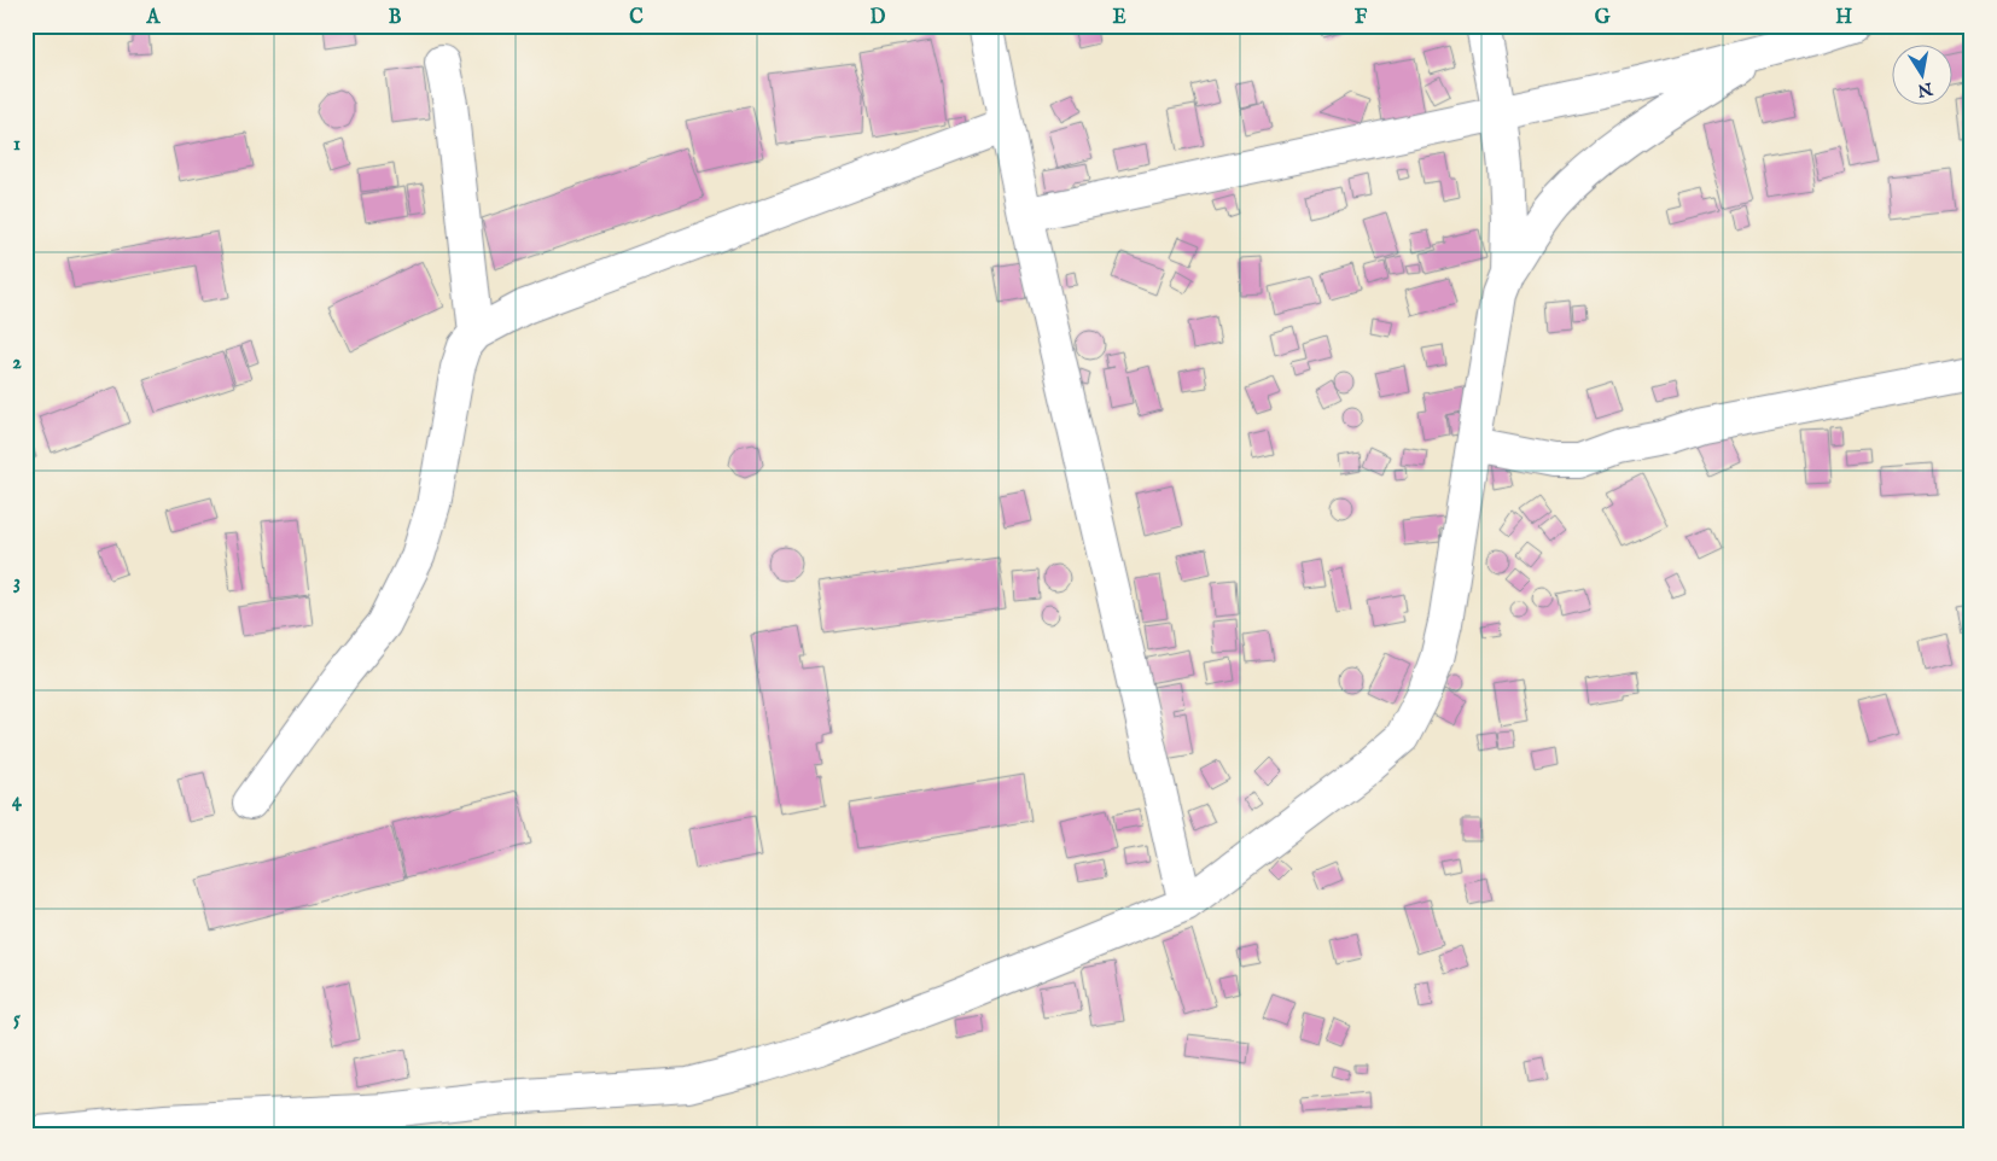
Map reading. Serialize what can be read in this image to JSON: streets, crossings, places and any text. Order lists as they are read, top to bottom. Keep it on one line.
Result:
{"north":"bottom","grid":{"columns":["A","B","C","D","E","F","G","H"],"rows":["1","2","3","4","5"]}}
